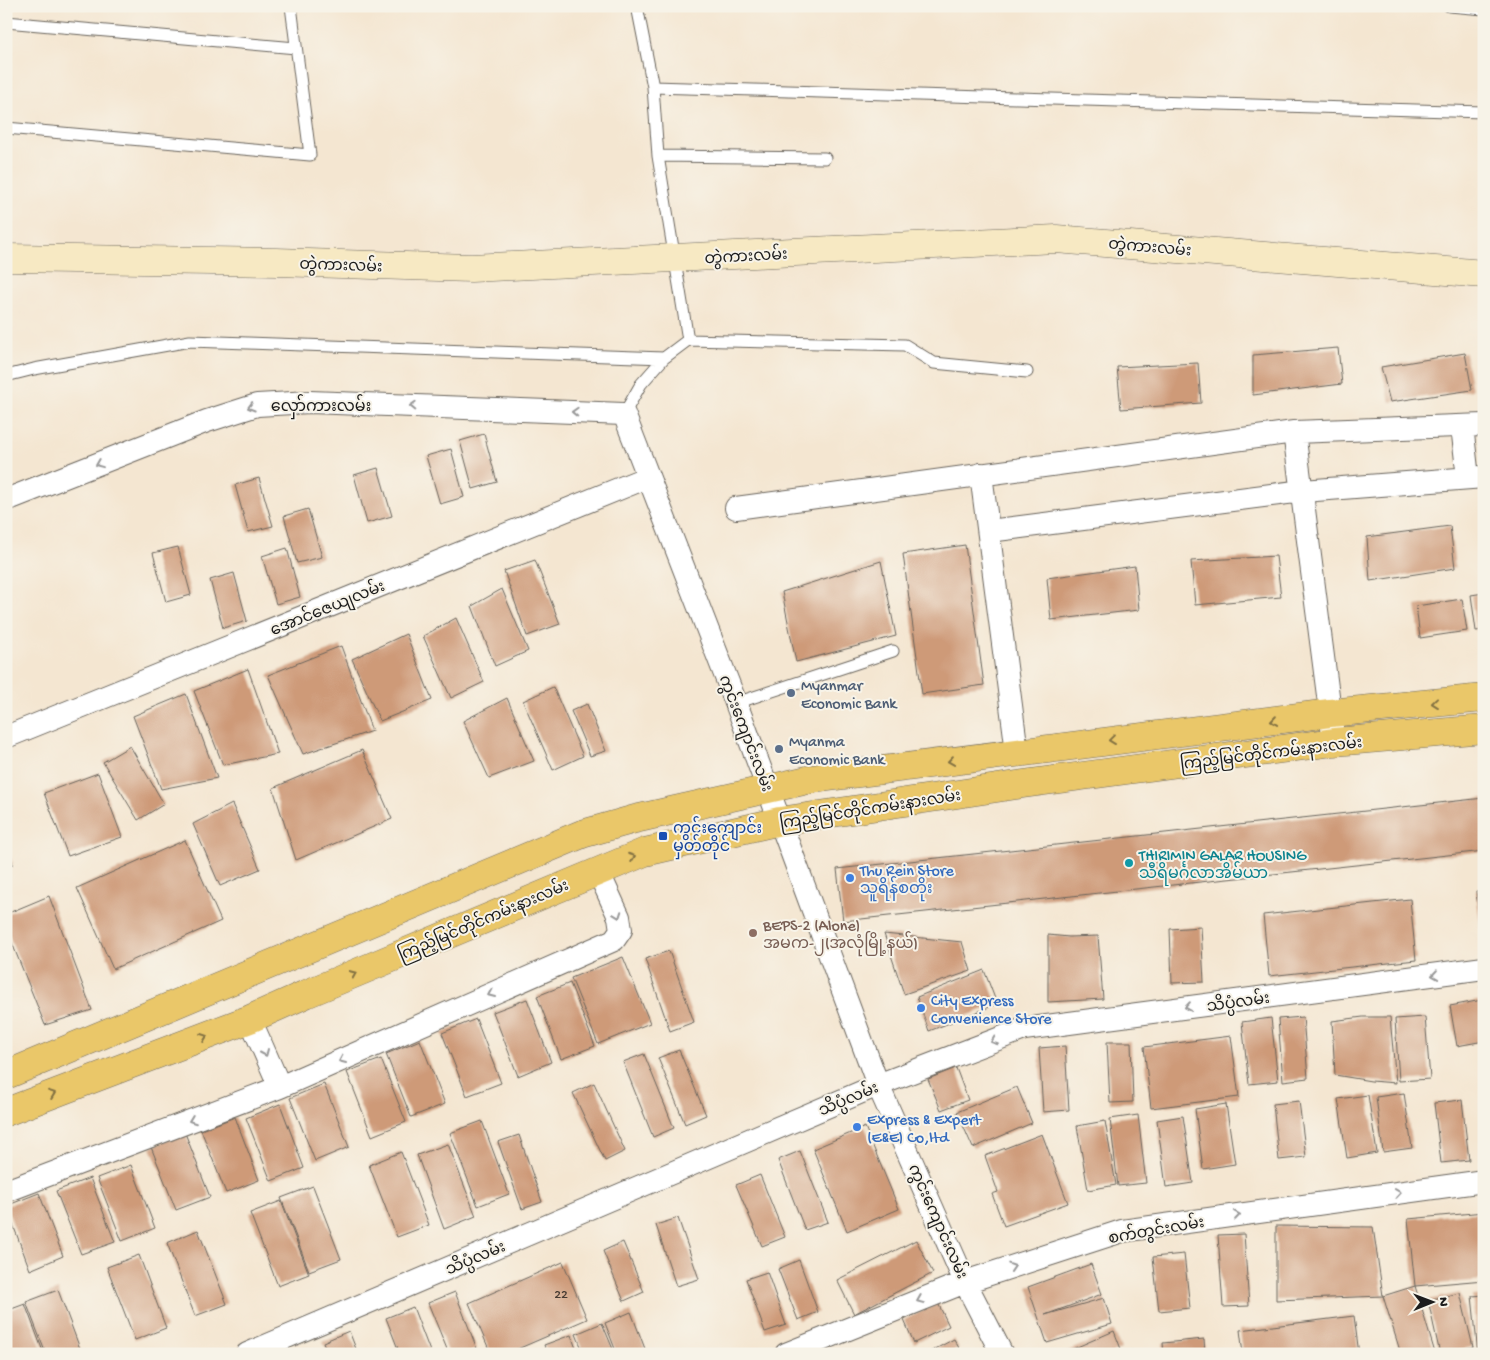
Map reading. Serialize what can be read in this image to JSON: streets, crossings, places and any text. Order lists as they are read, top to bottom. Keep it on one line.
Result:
{"streets":{"main road":["တွဲကားလမ်း","ကြည့်မြင်တိုင်ကမ်းနားလမ်း"],"street":["လှော်ကားလမ်း","အောင်ဇေယျလမ်း","ကွင်းကျောင်းလမ်း","သိပ္ပံလမ်း","စက်တွင်းလမ်း"]},"crossings":[["လှော်ကားလမ်း","ကွင်းကျောင်းလမ်း"],["အောင်ဇေယျလမ်း","ကွင်းကျောင်းလမ်း"],["ကွင်းကျောင်းလမ်း","ကြည့်မြင်တိုင်ကမ်းနားလမ်း"],["ကွင်းကျောင်းလမ်း","သိပ္ပံလမ်း"],["ကွင်းကျောင်းလမ်း","စက်တွင်းလမ်း"]],"one_way":["လှော်ကားလမ်း","သိပ္ပံလမ်း"],"places":{"other":["Myanmar Economic Bank","Myanma Economic Bank","THIRIMIN GALAR HOUSING သီရိမင်္ဂလာအိမ်ယာ","Thu Rein Store သူရိန်စတိုး","BEPS-2 (Alone) အမက-၂(အလုံမြို့နယ်)","City Express Convenience Store","Express & Expert (E&E) Co,ltd"],"transit":["ကွင်းကျောင်း မှတ်တိုင်"]},"house_numbers":["22"],"north":"right"}
